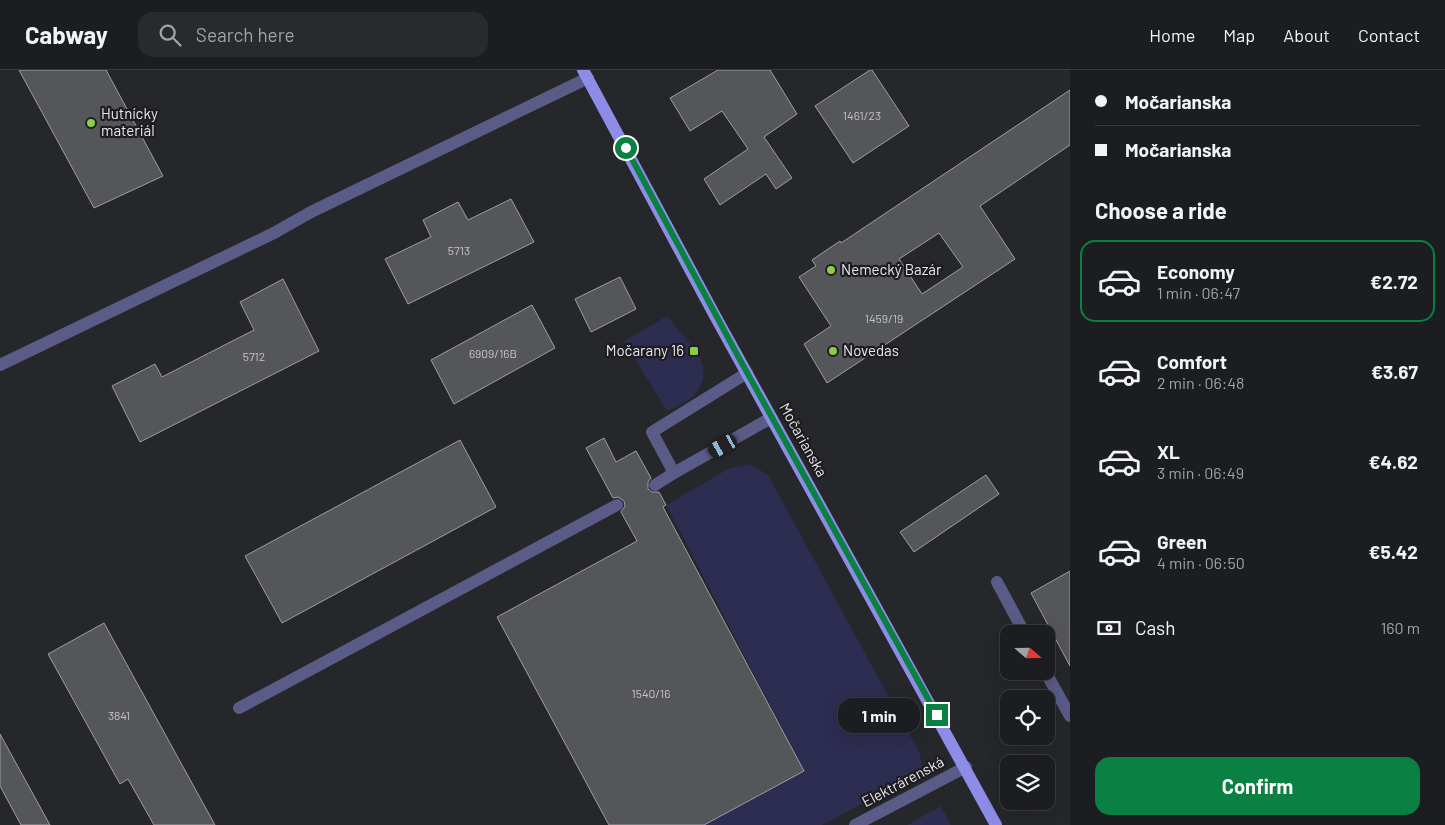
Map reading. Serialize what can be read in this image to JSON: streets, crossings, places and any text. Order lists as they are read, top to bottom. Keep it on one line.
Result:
{"streets":{"main road":["Močarianska"],"lane":["Elektrárenská"]},"crossings":[["Močarianska","Elektrárenská"]],"places":{"other":["Hutnícky materiál","Nemecký Bazár","Novedas"],"transit":["Močarany 16"]},"house_numbers":["1461/23","5713","1459/19","6909/16B","5712","1540/16","3841"],"north":"right","page":{"header":"Cabway","search":"Search here","nav":["Home","Map","About","Contact"],"banner":["Močarianska","Močarianska"],"heading":"Choose a ride","list":[{"name":"Economy","note":"1 min · 06:47","value":"€2.72"},{"name":"Comfort","note":"2 min · 06:48","value":"€3.67"},{"name":"XL","note":"3 min · 06:49","value":"€4.62"},{"name":"Green","note":"4 min · 06:50","value":"€5.42"}],"pay":["Cash","160 m"],"bubble":"1 min","buttons":"Confirm"}}
